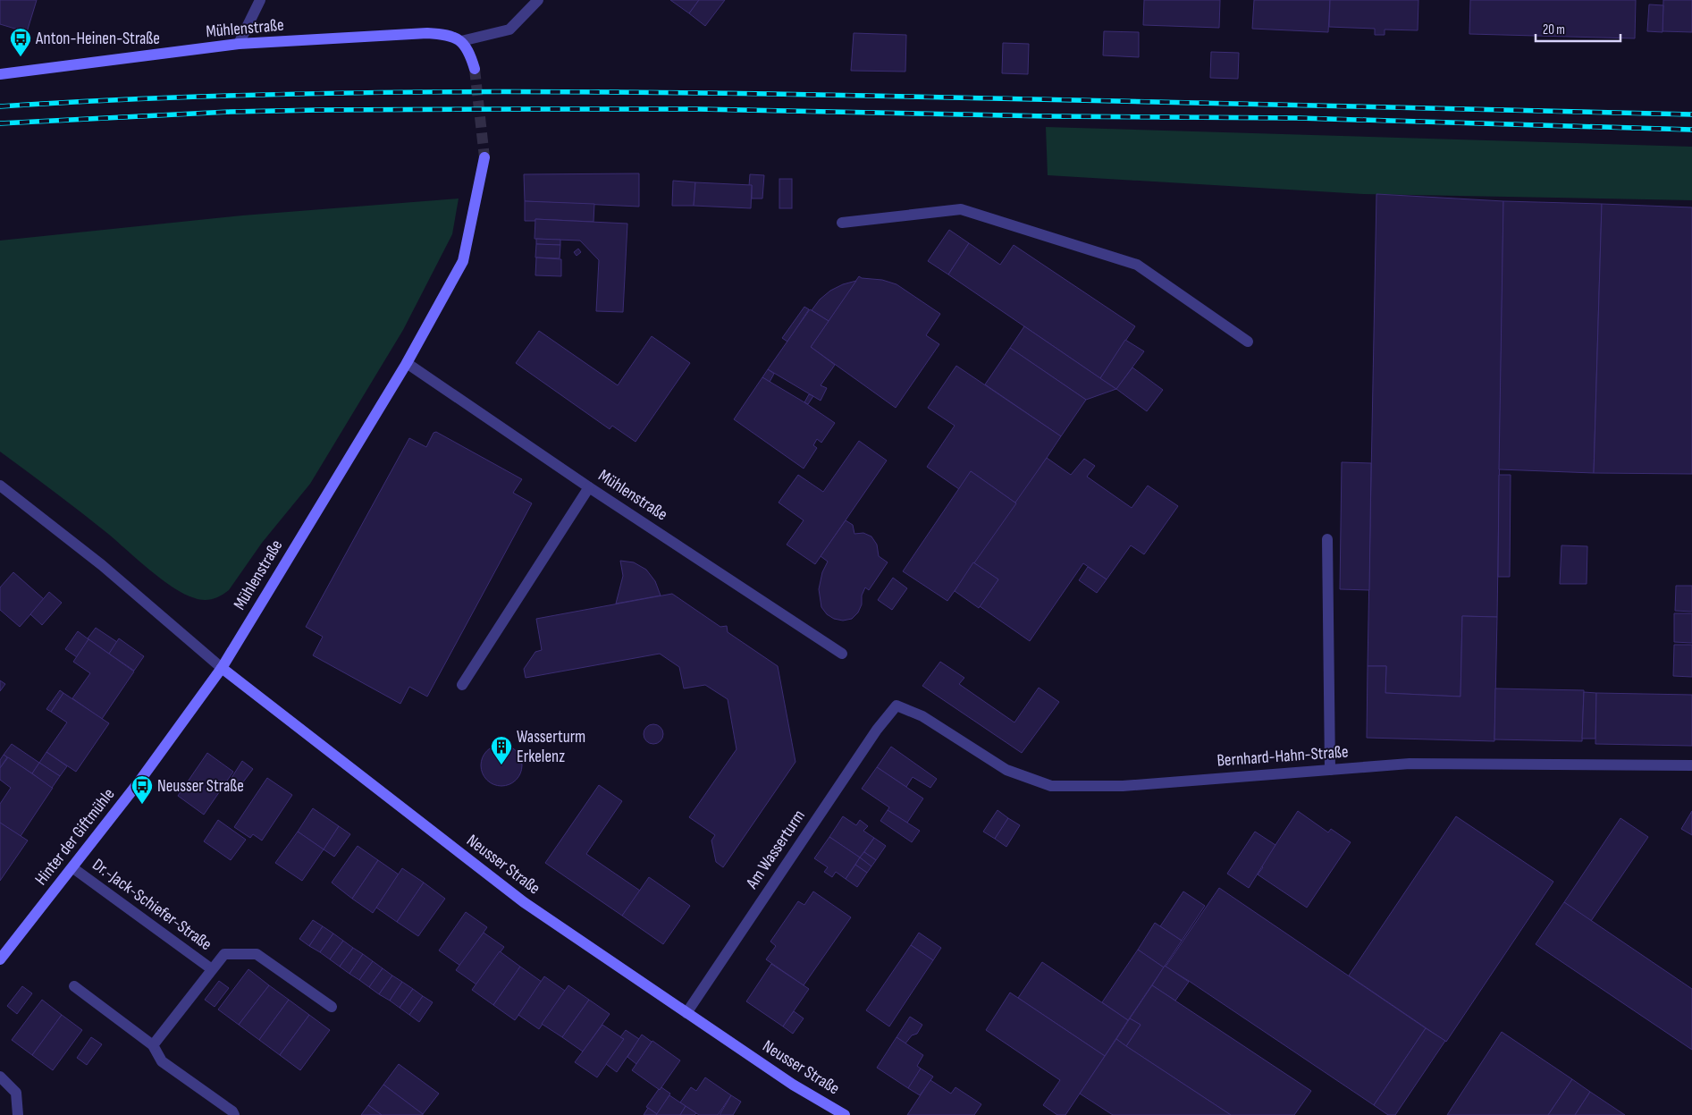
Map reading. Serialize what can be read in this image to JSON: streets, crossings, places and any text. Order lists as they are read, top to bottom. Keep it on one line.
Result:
{"streets":{"street":["Mühlenstraße","Bernhard-Hahn-Straße","Hinter der Giftmühle","Am Wasserturm","Neusser Straße","Dr.-Jack-Schiefer-Straße"]},"crossings":[["Mühlenstraße","Hinter der Giftmühle"],["Mühlenstraße","Neusser Straße"],["Bernhard-Hahn-Straße","Am Wasserturm"],["Hinter der Giftmühle","Neusser Straße"],["Hinter der Giftmühle","Dr.-Jack-Schiefer-Straße"],["Am Wasserturm","Neusser Straße"]],"places":{"bus stop":["Anton-Heinen-Straße","Neusser Straße"],"building":["Wasserturm Erkelenz"]},"scale_bar":"20 m"}
